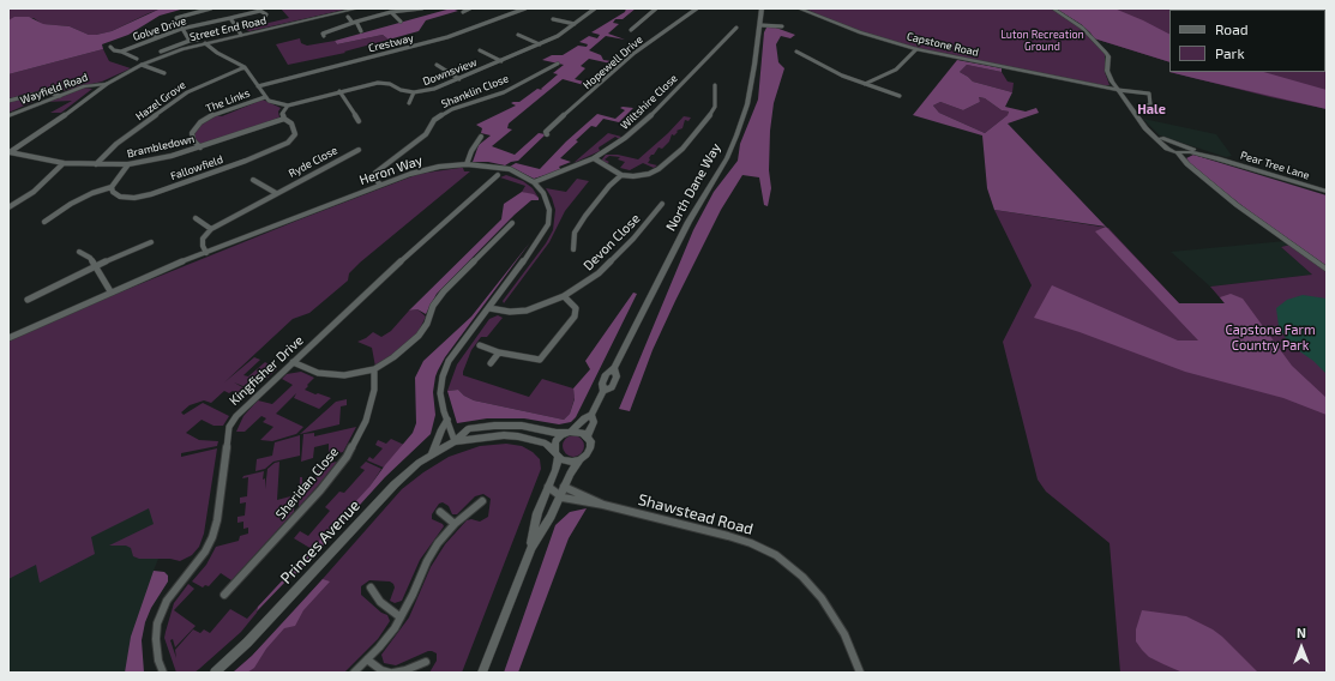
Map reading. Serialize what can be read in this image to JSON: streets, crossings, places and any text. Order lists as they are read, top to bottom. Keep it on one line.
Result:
{"streets":{"street":["Golve Drive","Street End Road","Crestway","Capstone Road","Hopewell Drive","Downsview","Wayfield Road","Shanklin Close","Hazel Grove","The Links","Wiltshire Close","Brambledown","Ryde Close","Pear Tree Lane","Fallowfield","Heron Way","North Dane Way","Devon Close","Kingfisher Drive","Sheridan Close","Shawstead Road","Princes Avenue"]},"crossings":[["Street End Road","Wayfield Road"],["Shanklin Close","Heron Way"],["Hazel Grove","Brambledown"],["The Links","Brambledown"],["Wiltshire Close","Heron Way"],["Brambledown","Fallowfield"],["Heron Way","Devon Close"],["Heron Way","Princes Avenue"],["North Dane Way","Princes Avenue"]],"districts":["Hale"],"parks":["Luton Recreation Ground","Capstone Farm Country Park"],"legend":["Road","Park"],"north":"top"}
